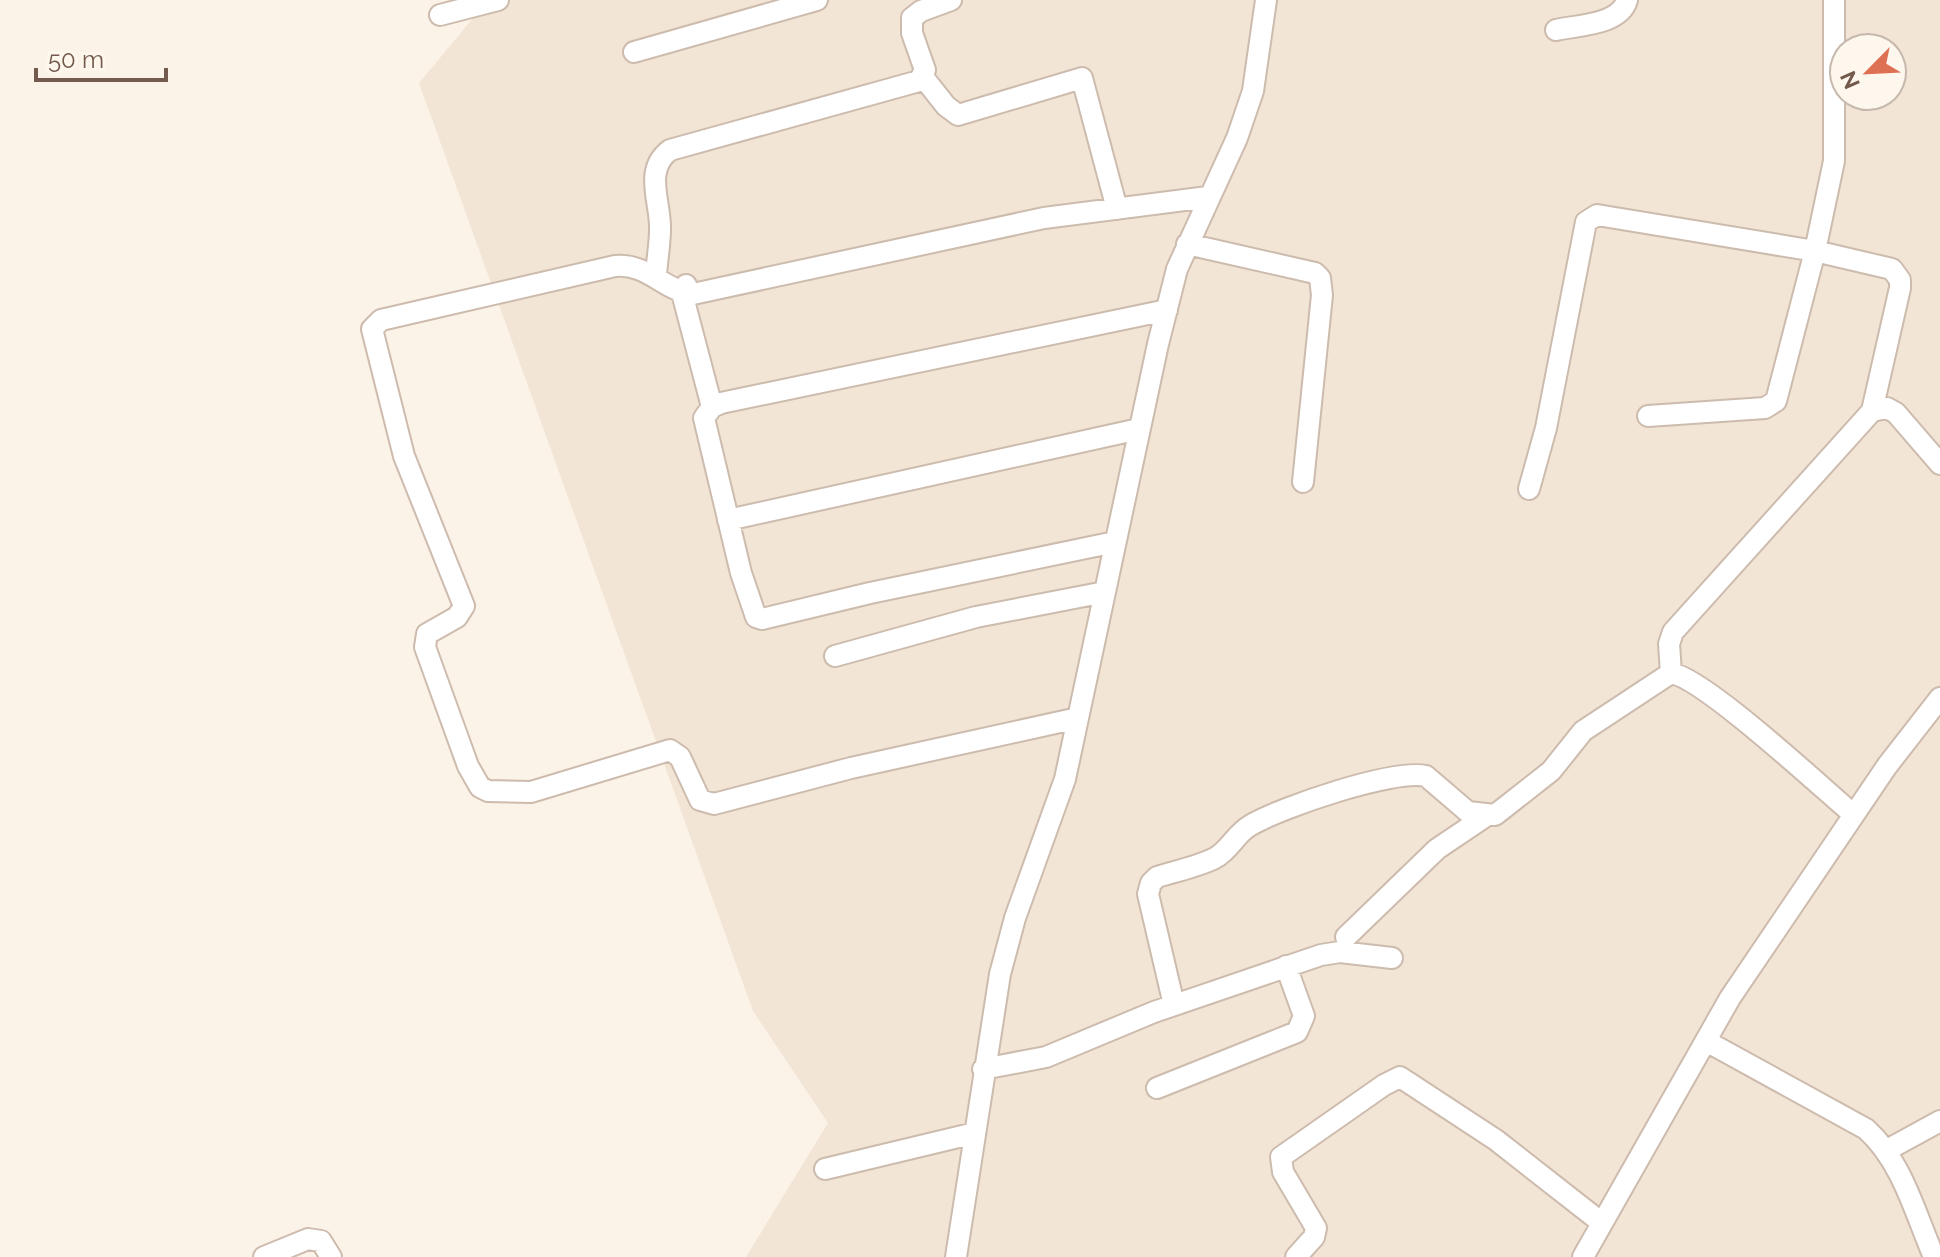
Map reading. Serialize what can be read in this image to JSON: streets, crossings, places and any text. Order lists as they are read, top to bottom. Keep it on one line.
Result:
{"scale_bar":"50 m","north":"bottom left"}
